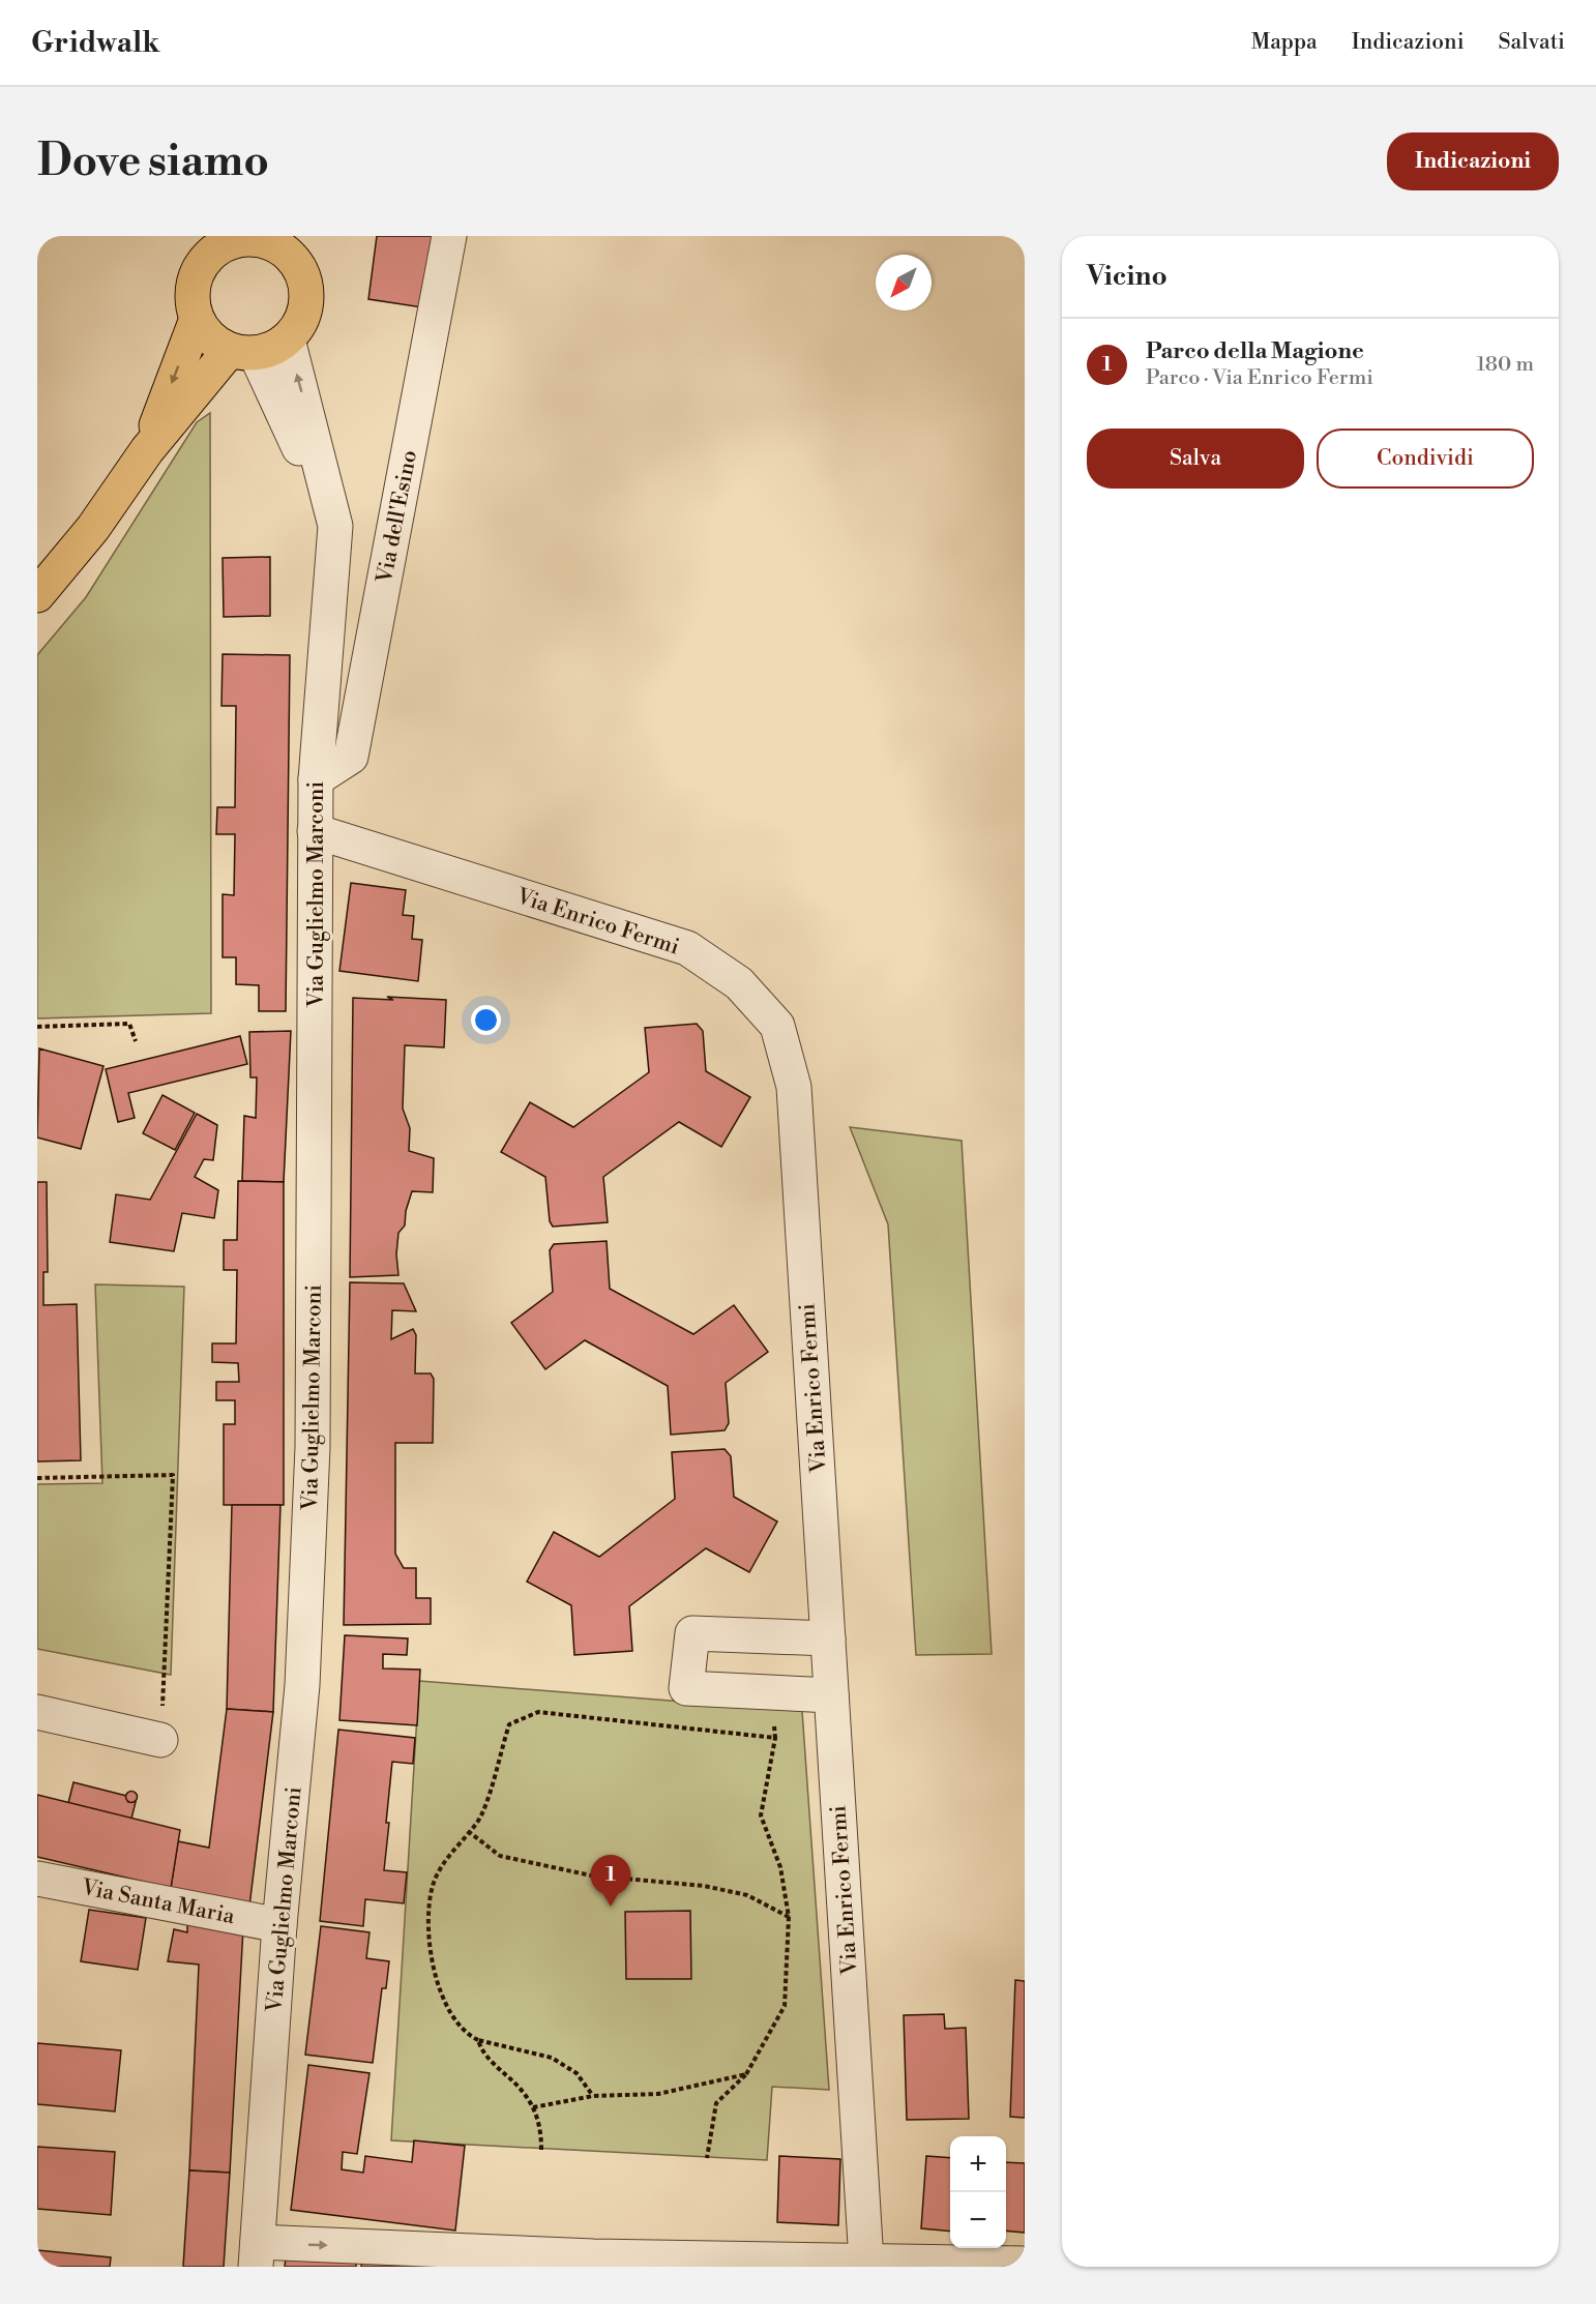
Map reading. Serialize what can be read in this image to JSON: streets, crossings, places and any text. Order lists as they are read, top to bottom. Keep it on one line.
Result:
{"streets":{"main road":["Via Guglielmo Marconi"],"street":["Via dell'Esino","Via Enrico Fermi","Via Santa Maria"]},"crossings":[["Via dell'Esino","Via Guglielmo Marconi"],["Via Guglielmo Marconi","Via Enrico Fermi"],["Via Guglielmo Marconi","Via Santa Maria"]],"north":"bottom left","page":{"header":"Gridwalk","nav":["Mappa","Indicazioni","Salvati"],"buttons":["Indicazioni",["Salva","Condividi"]],"title":"Dove siamo","heading":"Vicino","list":[{"mark":"1","name":"Parco della Magione","note":"Parco · Via Enrico Fermi","value":"180 m"}],"pins":"1","map_buttons":["+","−"]}}
